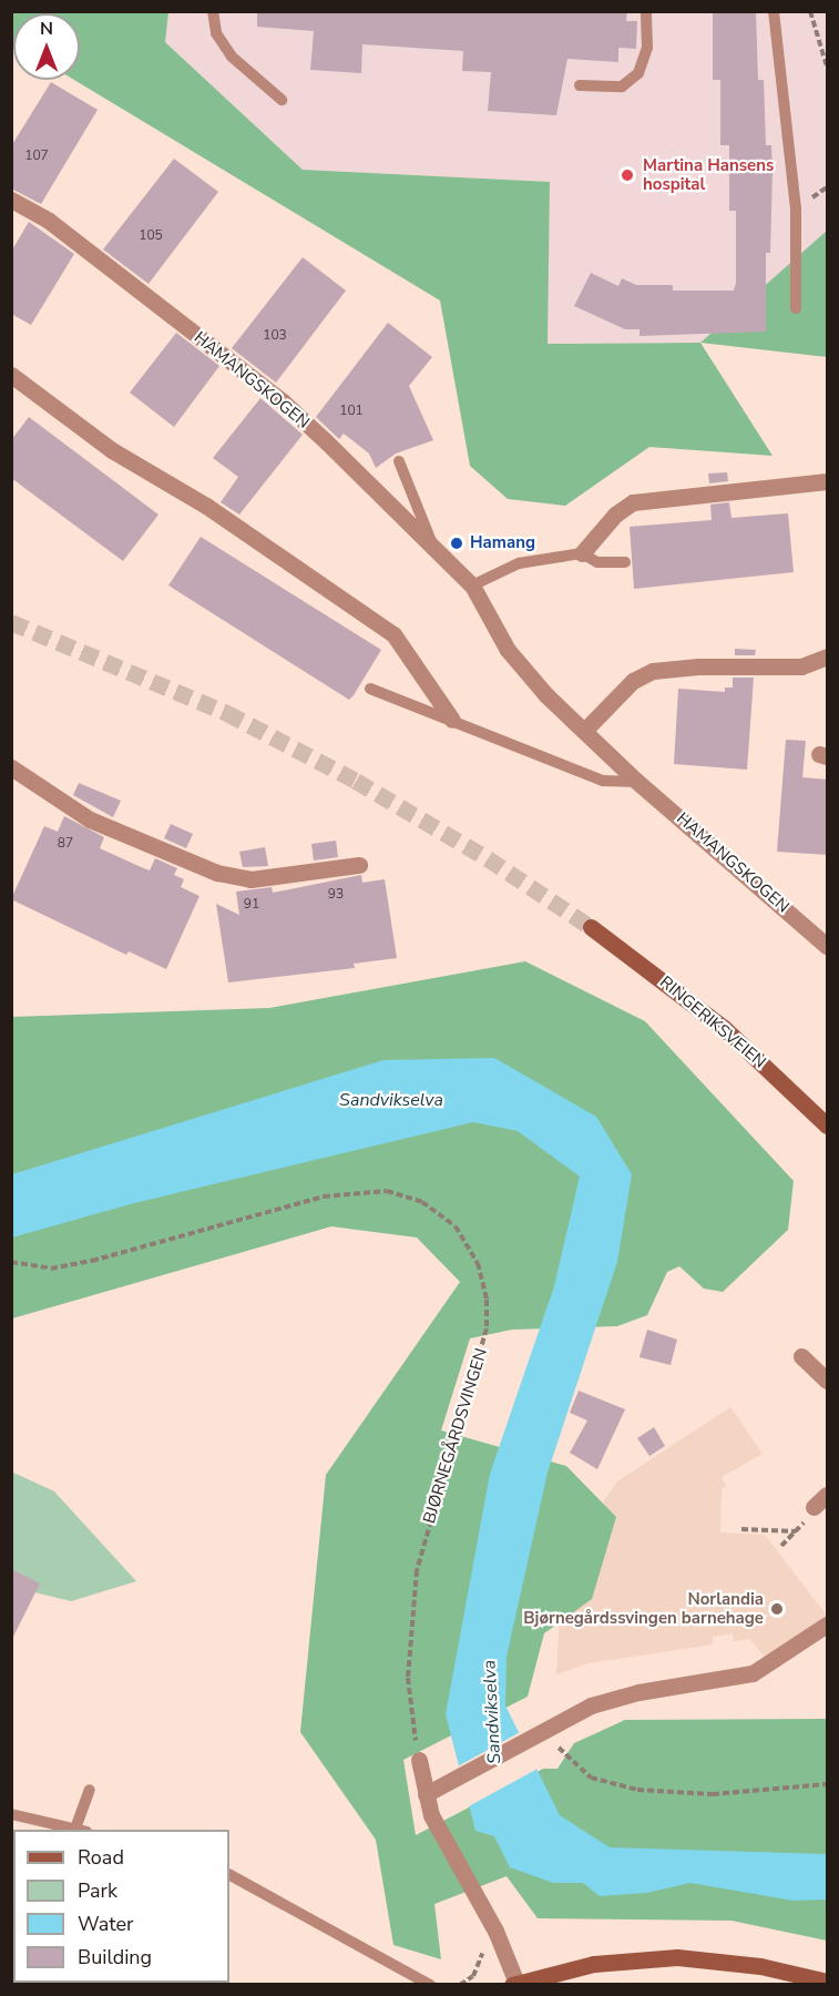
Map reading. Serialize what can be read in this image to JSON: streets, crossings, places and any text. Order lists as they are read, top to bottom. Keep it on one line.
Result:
{"streets":{"main road":["RINGERIKSVEIEN"],"street":["HAMANGSKOGEN"],"path":["BJØRNEGÅRDSVINGEN"]},"water":["Sandvikselva"],"places":["Martina Hansens hospital","Hamang","Norlandia Bjørnegårdssvingen barnehage"],"house_numbers":["107","105","103","101","87","93","91"],"legend":["Road","Park","Water","Building"],"north":"top"}
